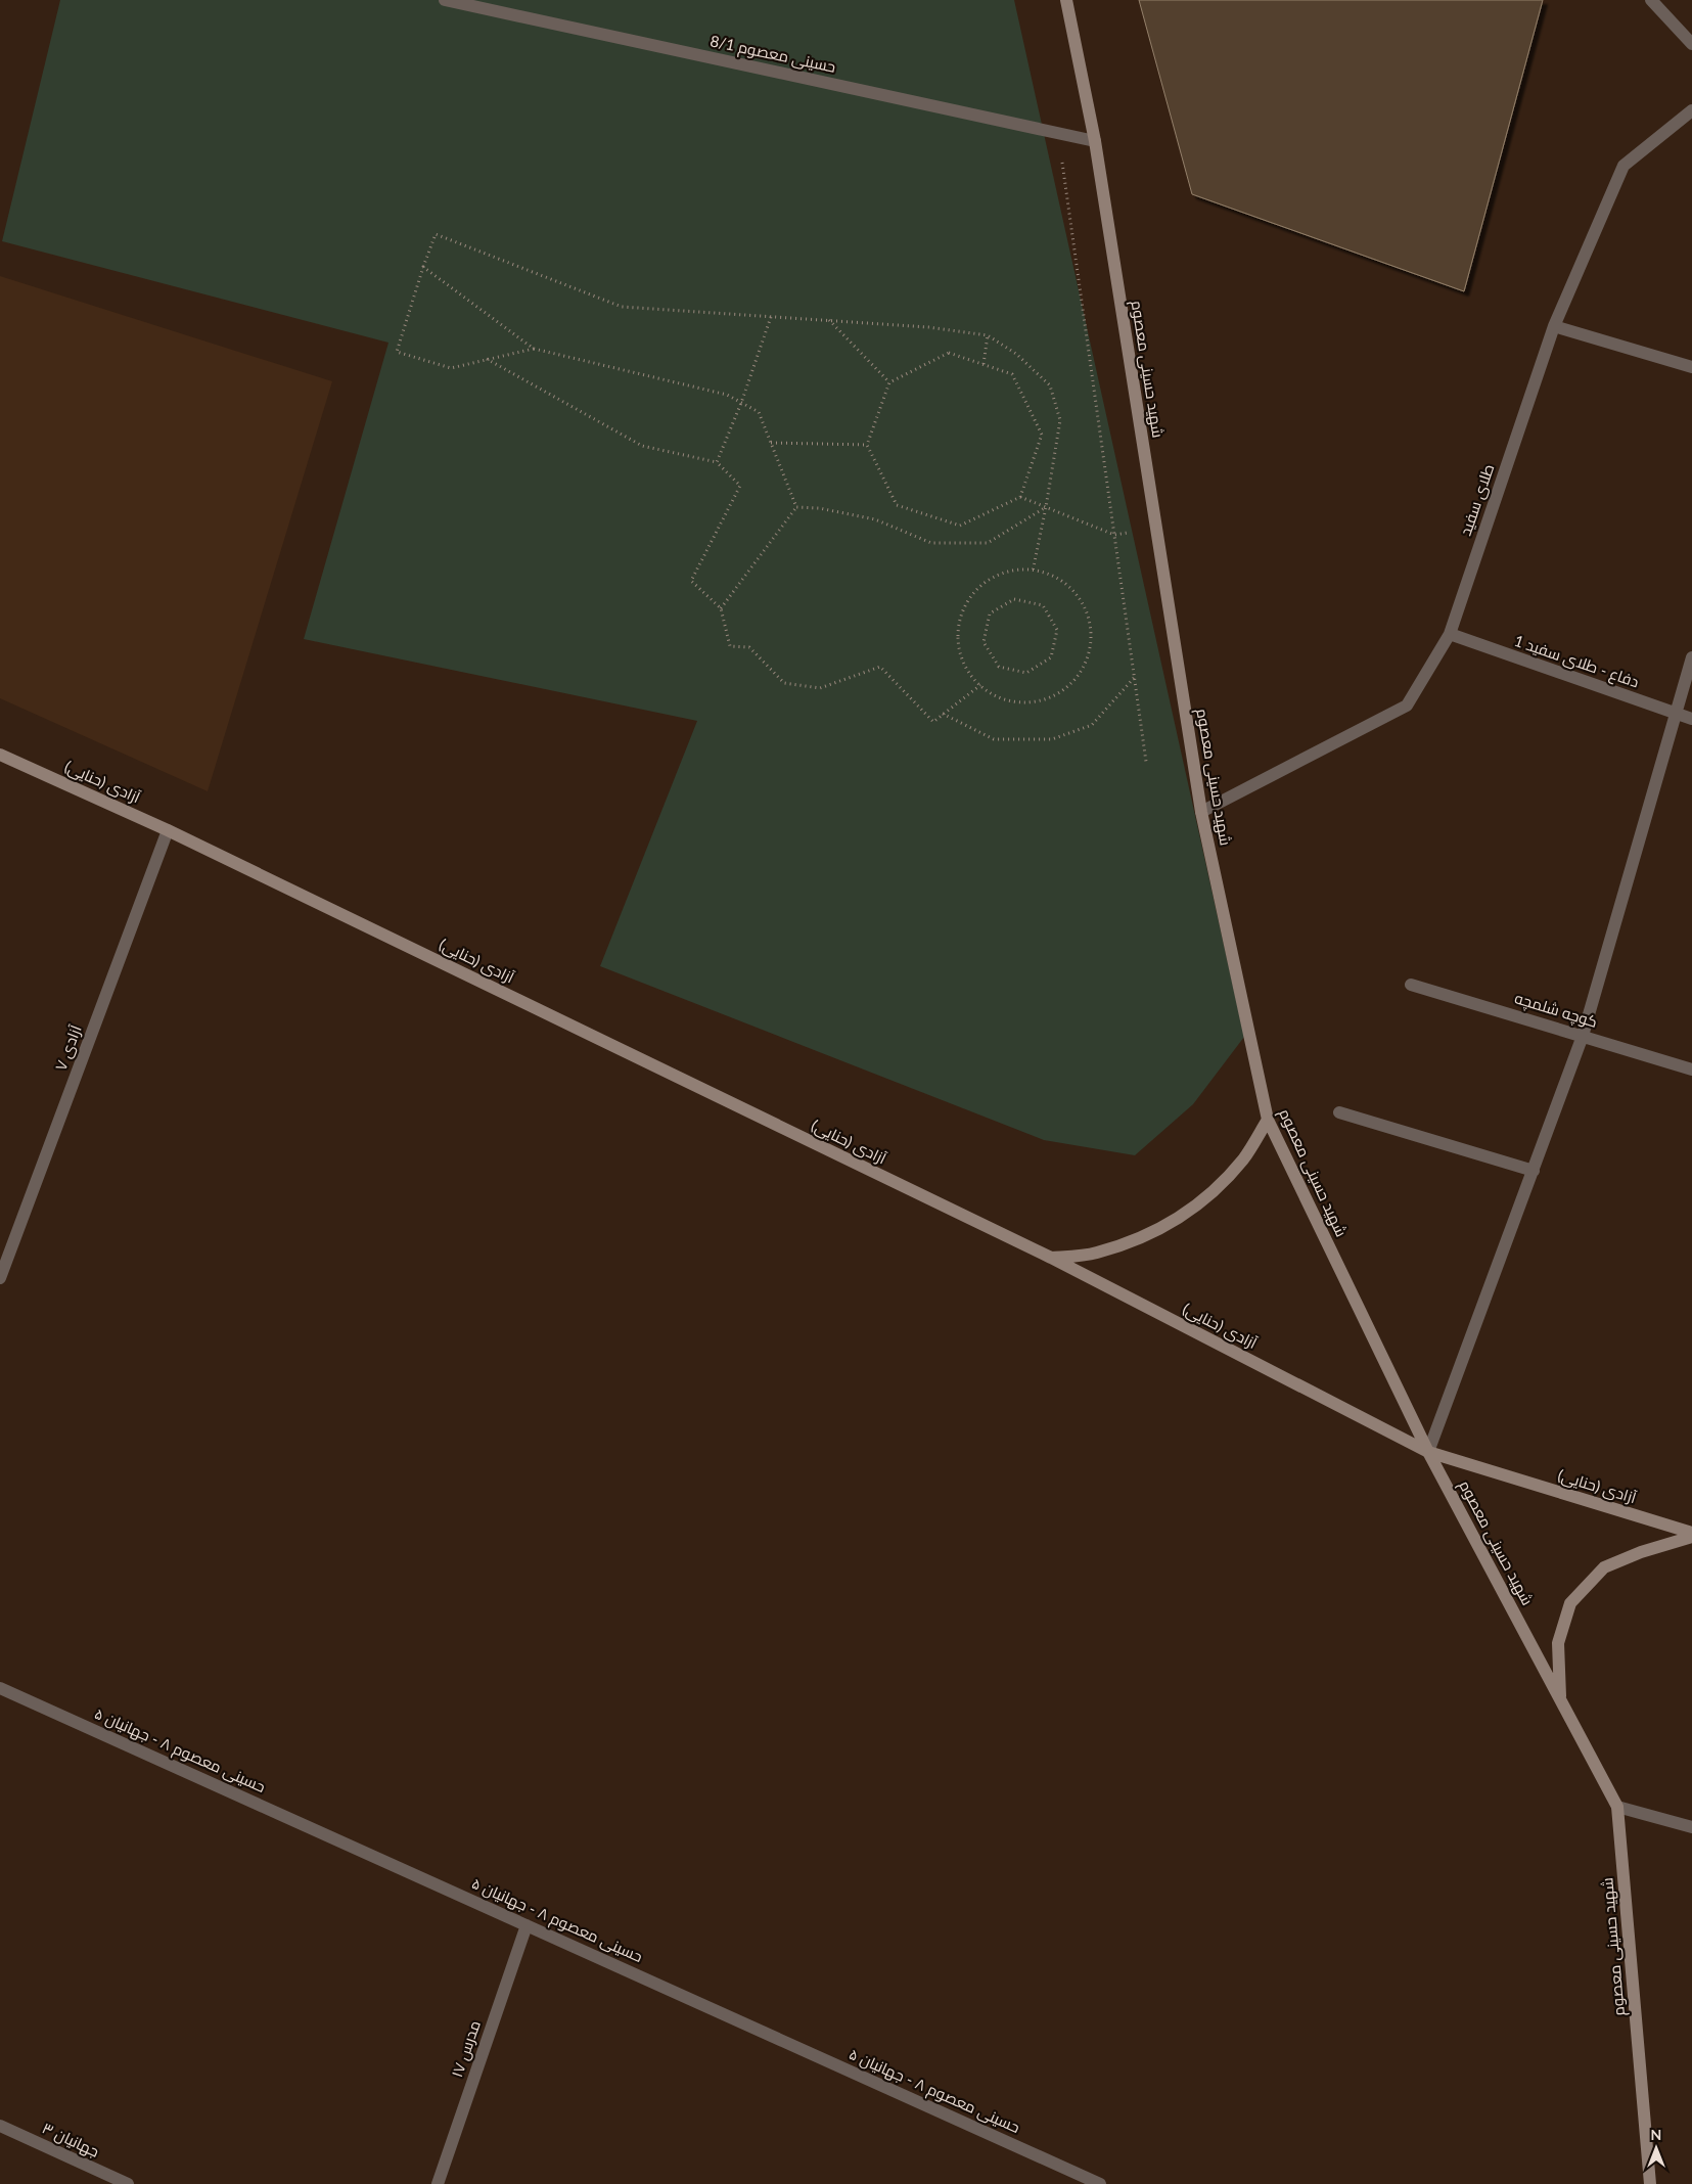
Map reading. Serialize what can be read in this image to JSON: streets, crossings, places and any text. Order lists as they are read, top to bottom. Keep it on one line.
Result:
{"streets":{"main road":["شهید حسینی معصوم","آزادی (حنایی)"],"street":["حسینی معصوم 8/1","طلای سفید","دفاع - طلای سفید 1","کوچه شلمچه","آزادی ۷","حسینی معصوم ۸ - جهانیان ۵","مدرس ۱۷","جهانیان ۳"]},"crossings":[["حسینی معصوم 8/1","شهید حسینی معصوم"],["شهید حسینی معصوم","طلای سفید"],["شهید حسینی معصوم","آزادی (حنایی)"],["طلای سفید","دفاع - طلای سفید 1"],["آزادی (حنایی)","آزادی ۷"],["حسینی معصوم ۸ - جهانیان ۵","مدرس ۱۷"]],"north":"top"}
